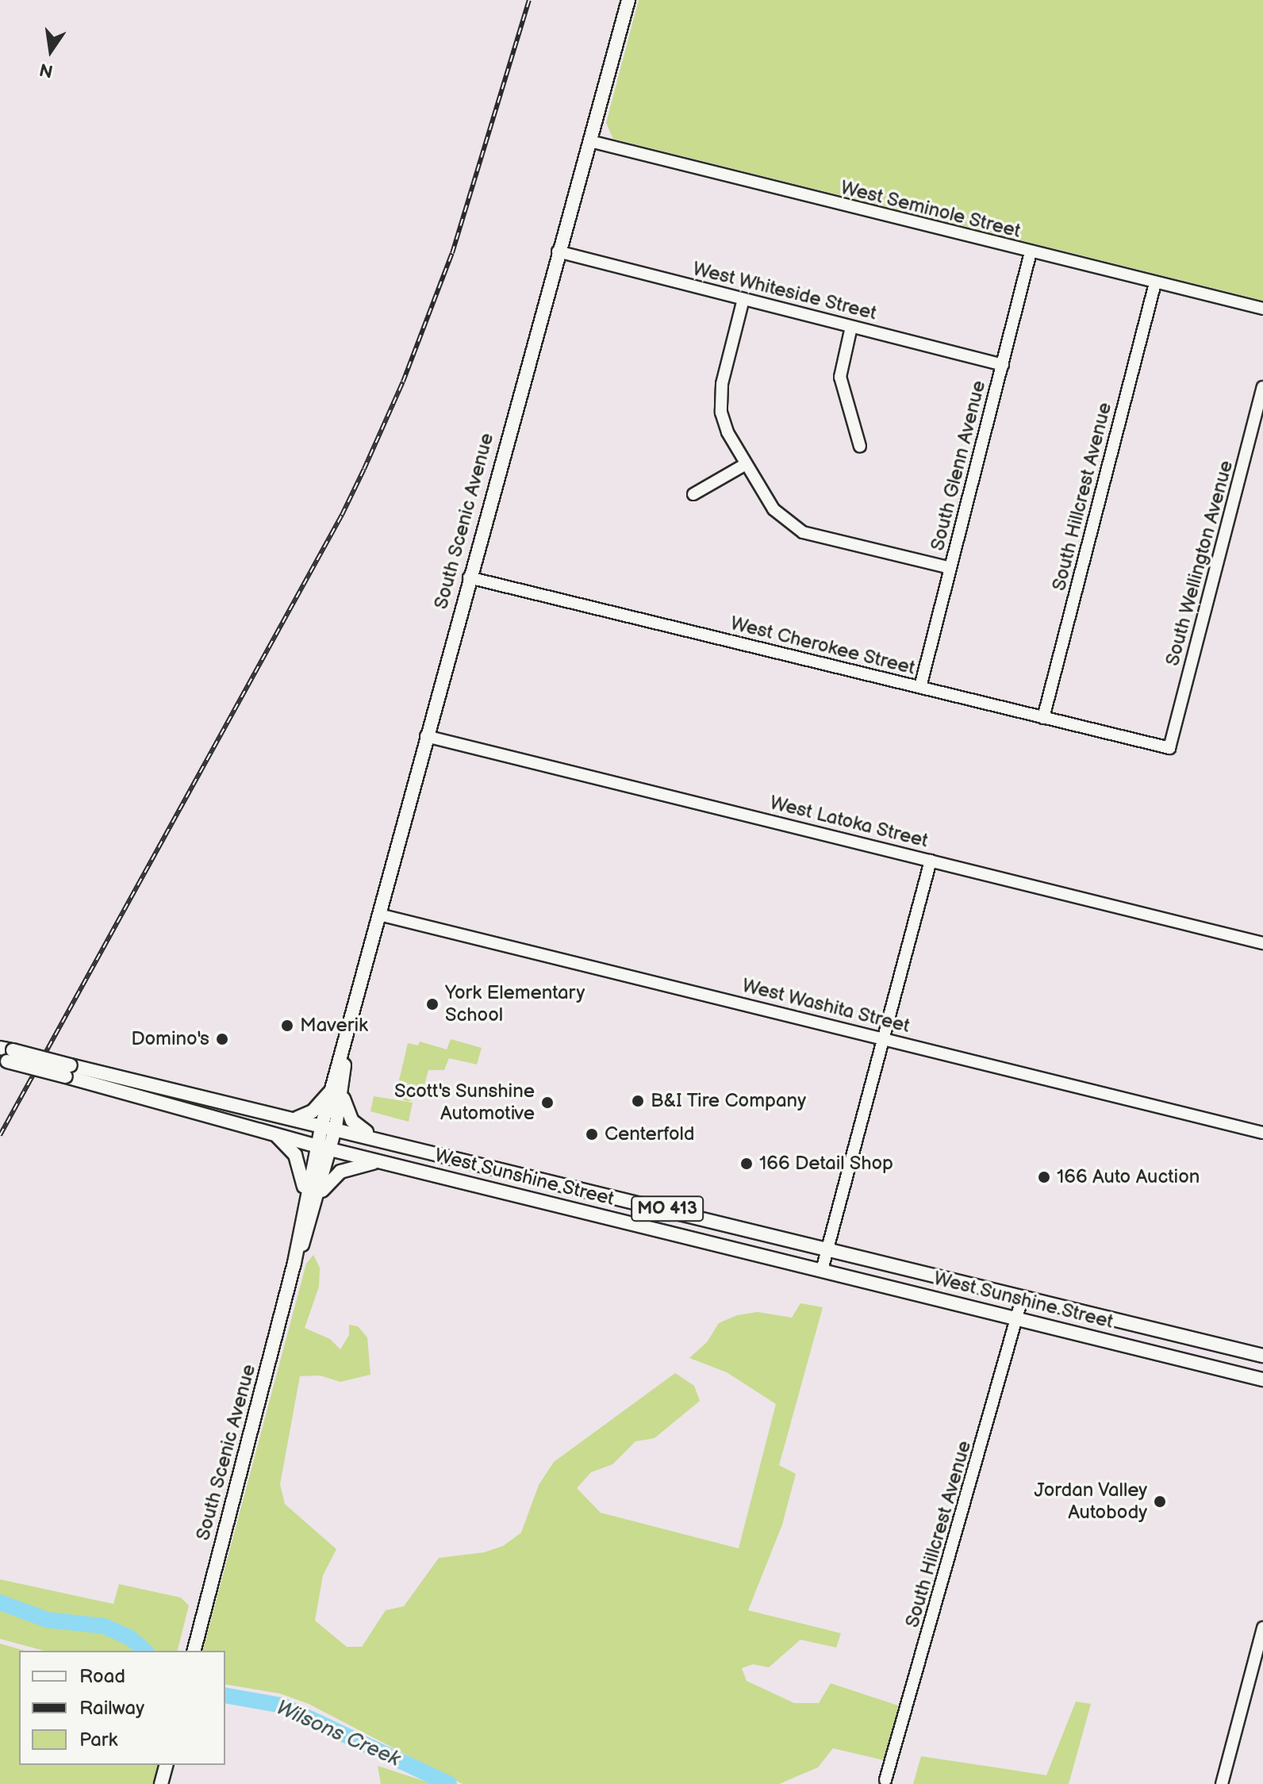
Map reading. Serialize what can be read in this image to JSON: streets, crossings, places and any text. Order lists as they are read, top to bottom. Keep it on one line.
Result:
{"streets":{"main road":["South Scenic Avenue","West Sunshine Street","MO 413"],"street":["West Seminole Street","West Whiteside Street","South Glenn Avenue","South Hillcrest Avenue","South Wellington Avenue","West Cherokee Street","West Latoka Street","West Washita Street"]},"crossings":[["West Seminole Street","South Glenn Avenue"],["West Seminole Street","South Hillcrest Avenue"],["West Seminole Street","South Scenic Avenue"],["West Whiteside Street","South Glenn Avenue"],["West Whiteside Street","South Scenic Avenue"],["South Glenn Avenue","West Cherokee Street"],["South Hillcrest Avenue","West Cherokee Street"],["South Hillcrest Avenue","West Sunshine Street"],["South Scenic Avenue","West Cherokee Street"],["South Scenic Avenue","West Latoka Street"],["South Scenic Avenue","West Washita Street"],["South Scenic Avenue","West Sunshine Street"],["South Wellington Avenue","West Cherokee Street"]],"water":["Wilsons Creek"],"places":["York Elementary School","Maverik","Domino's","B&I Tire Company","Scott's Sunshine Automotive","Centerfold","166 Detail Shop","166 Auto Auction","Jordan Valley Autobody"],"legend":["Road","Railway","Park"],"north":"bottom"}
